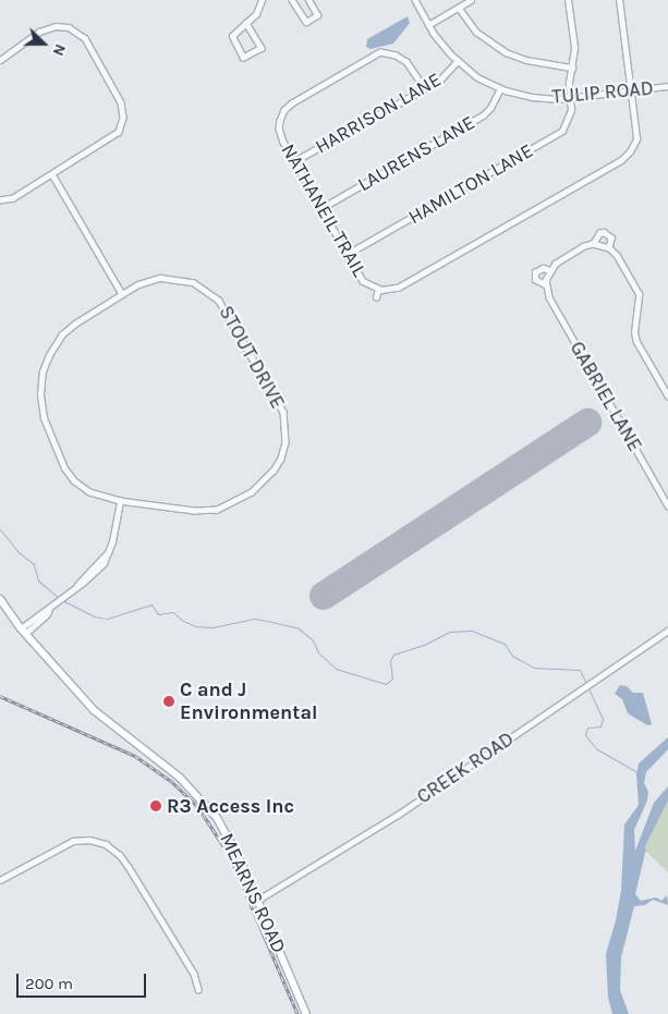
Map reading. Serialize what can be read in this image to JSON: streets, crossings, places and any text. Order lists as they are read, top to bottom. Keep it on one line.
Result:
{"streets":{"street":["TULIP ROAD","HARRISON LANE","LAURENS LANE","HAMILTON LANE","NATHANEIL TRAIL","STOUT DRIVE","GABRIEL LANE","CREEK ROAD","MEARNS ROAD"]},"crossings":[["TULIP ROAD","HARRISON LANE"],["TULIP ROAD","LAURENS LANE"],["TULIP ROAD","HAMILTON LANE"],["TULIP ROAD","NATHANEIL TRAIL"],["HARRISON LANE","NATHANEIL TRAIL"],["LAURENS LANE","NATHANEIL TRAIL"],["HAMILTON LANE","NATHANEIL TRAIL"],["CREEK ROAD","MEARNS ROAD"]],"places":["C and J Environmental","R3 Access Inc"],"scale_bar":"200 m","north":"right"}
